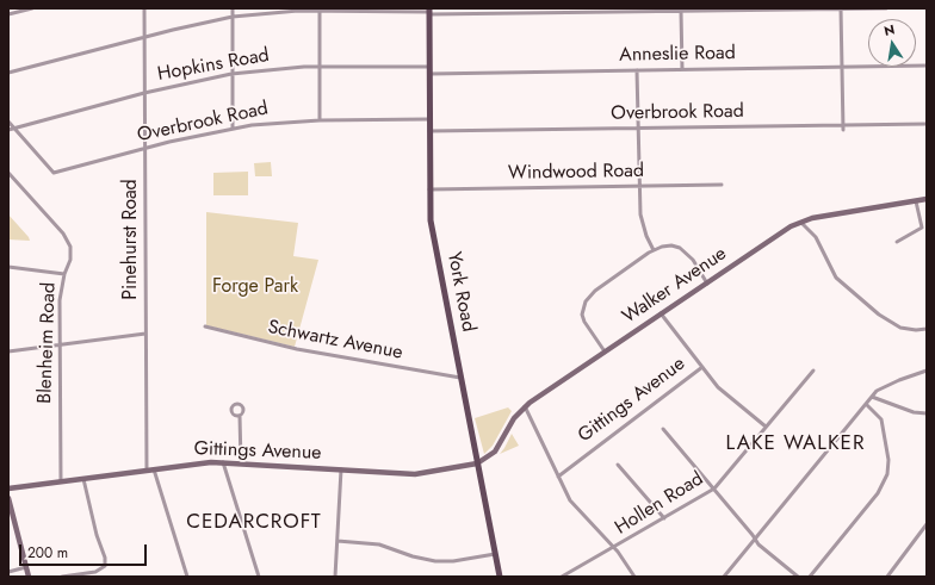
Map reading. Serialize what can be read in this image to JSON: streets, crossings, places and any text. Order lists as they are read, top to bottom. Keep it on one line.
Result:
{"streets":{"main road":["York Road"],"street":["Anneslie Road","Hopkins Road","Overbrook Road","Windwood Road","Pinehurst Road","Walker Avenue","Schwartz Avenue","Blenheim Road","Gittings Avenue","Hollen Road"]},"crossings":[["Anneslie Road","Hopkins Road"],["Anneslie Road","York Road"],["Hopkins Road","Overbrook Road"],["Hopkins Road","Pinehurst Road"],["Hopkins Road","York Road"],["Overbrook Road","Pinehurst Road"],["Overbrook Road","York Road"],["Windwood Road","York Road"],["Pinehurst Road","Gittings Avenue"],["Walker Avenue","York Road"],["Walker Avenue","Gittings Avenue"],["York Road","Schwartz Avenue"],["York Road","Gittings Avenue"],["Blenheim Road","Gittings Avenue"]],"districts":["LAKE WALKER","CEDARCROFT"],"parks":["Forge Park"],"scale_bar":"200 m","north":"top"}
